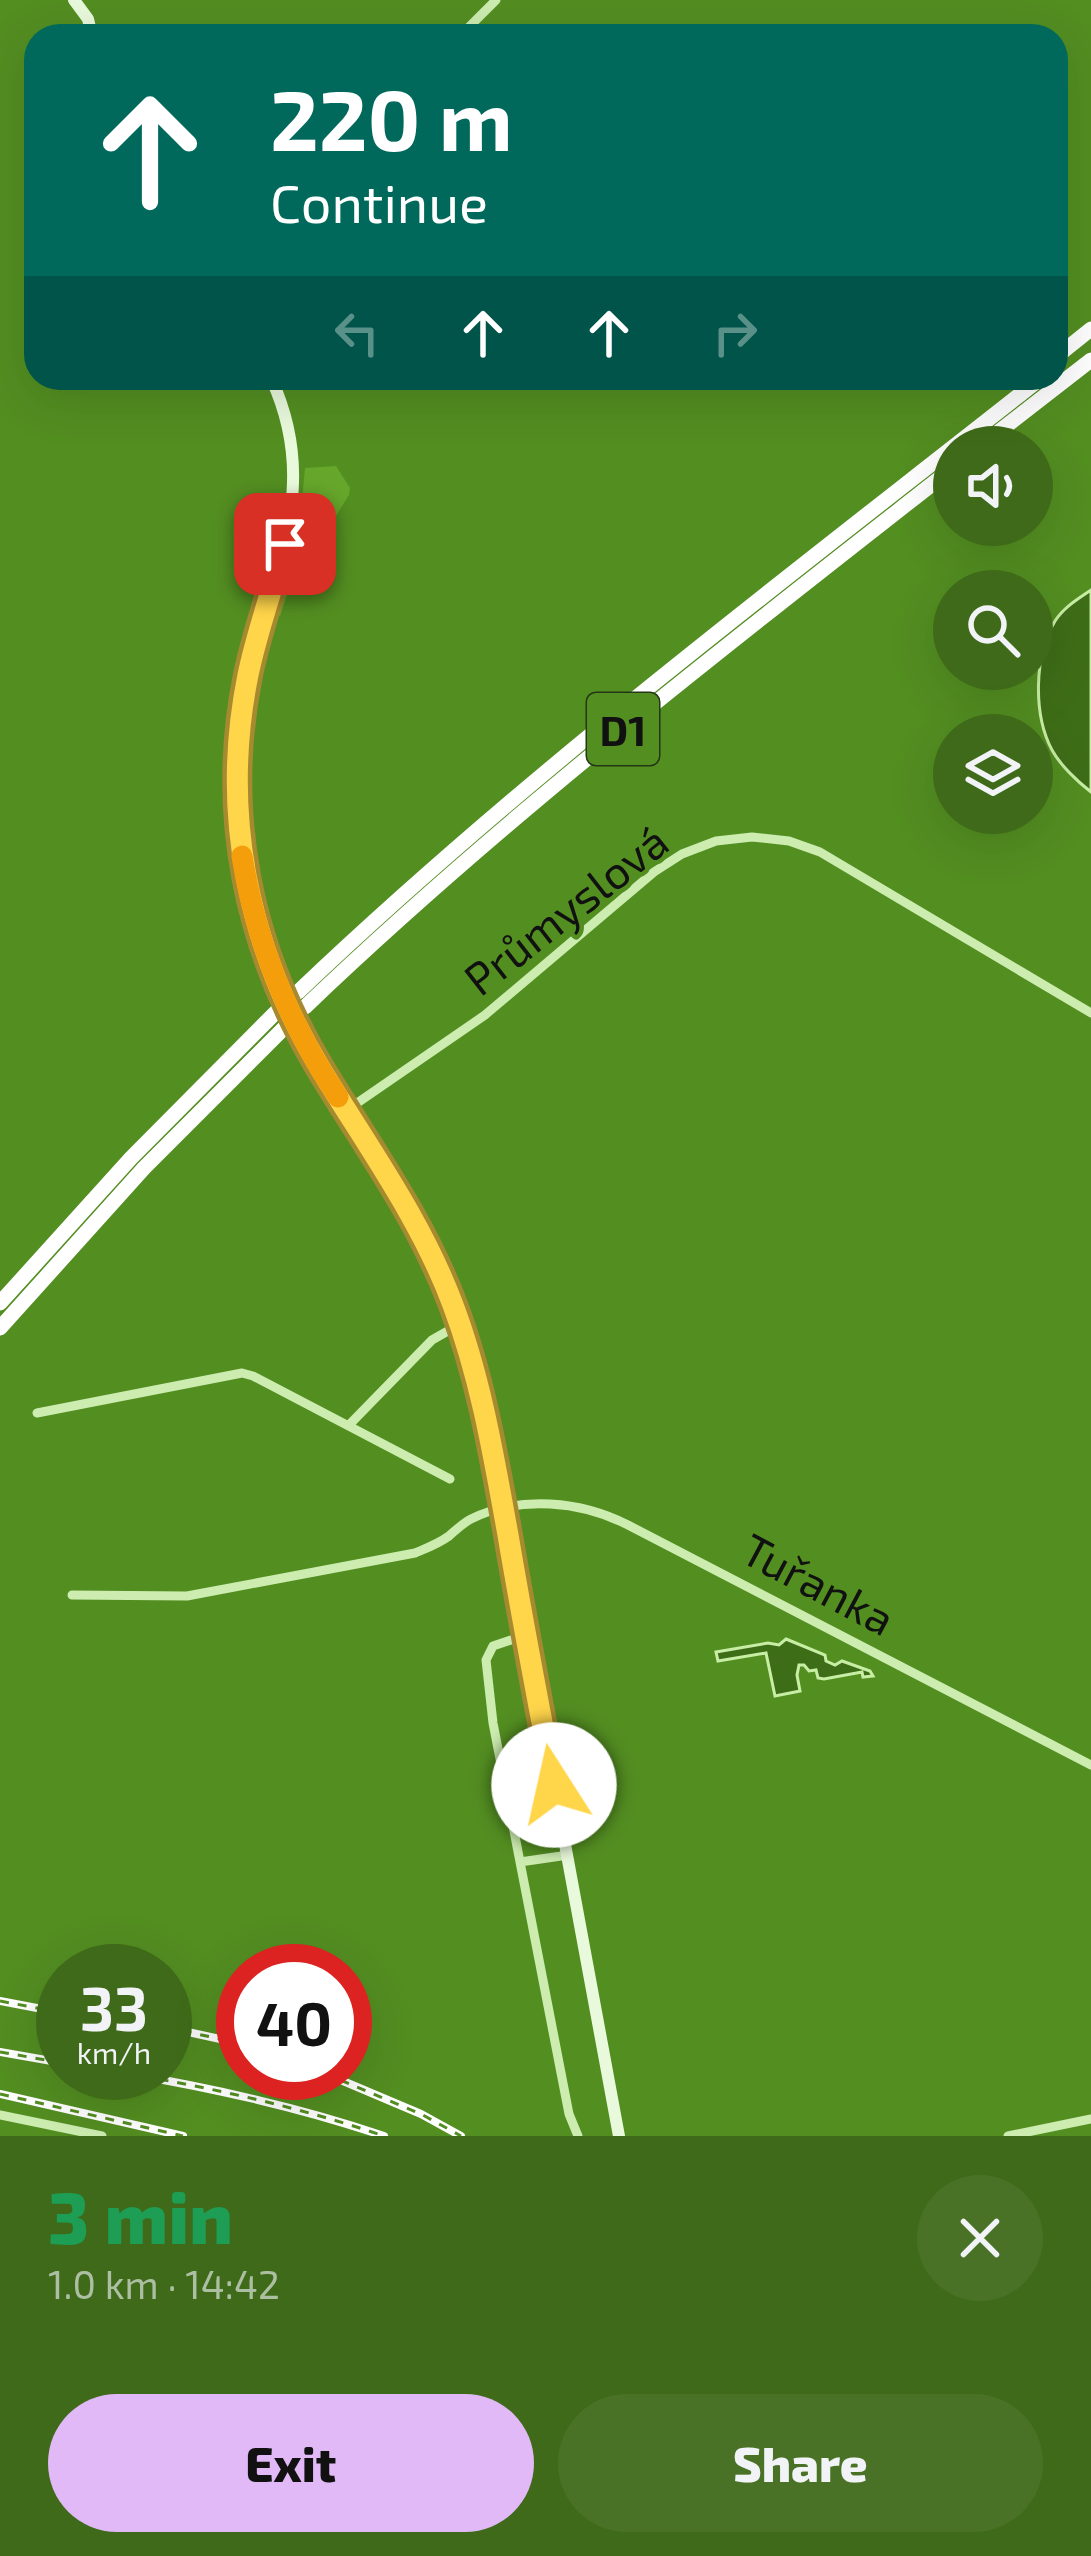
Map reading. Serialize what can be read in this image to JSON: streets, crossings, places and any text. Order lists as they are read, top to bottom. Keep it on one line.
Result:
{"streets":{"highway":["D1"],"street":["Průmyslová","Tuřanka"]},"page":{"turn":["220 m","Continue"],"speed":"33 km/h","limit":"40","heading":["3 min","1.0 km · 14:42"],"buttons":["Exit","Share"]}}
